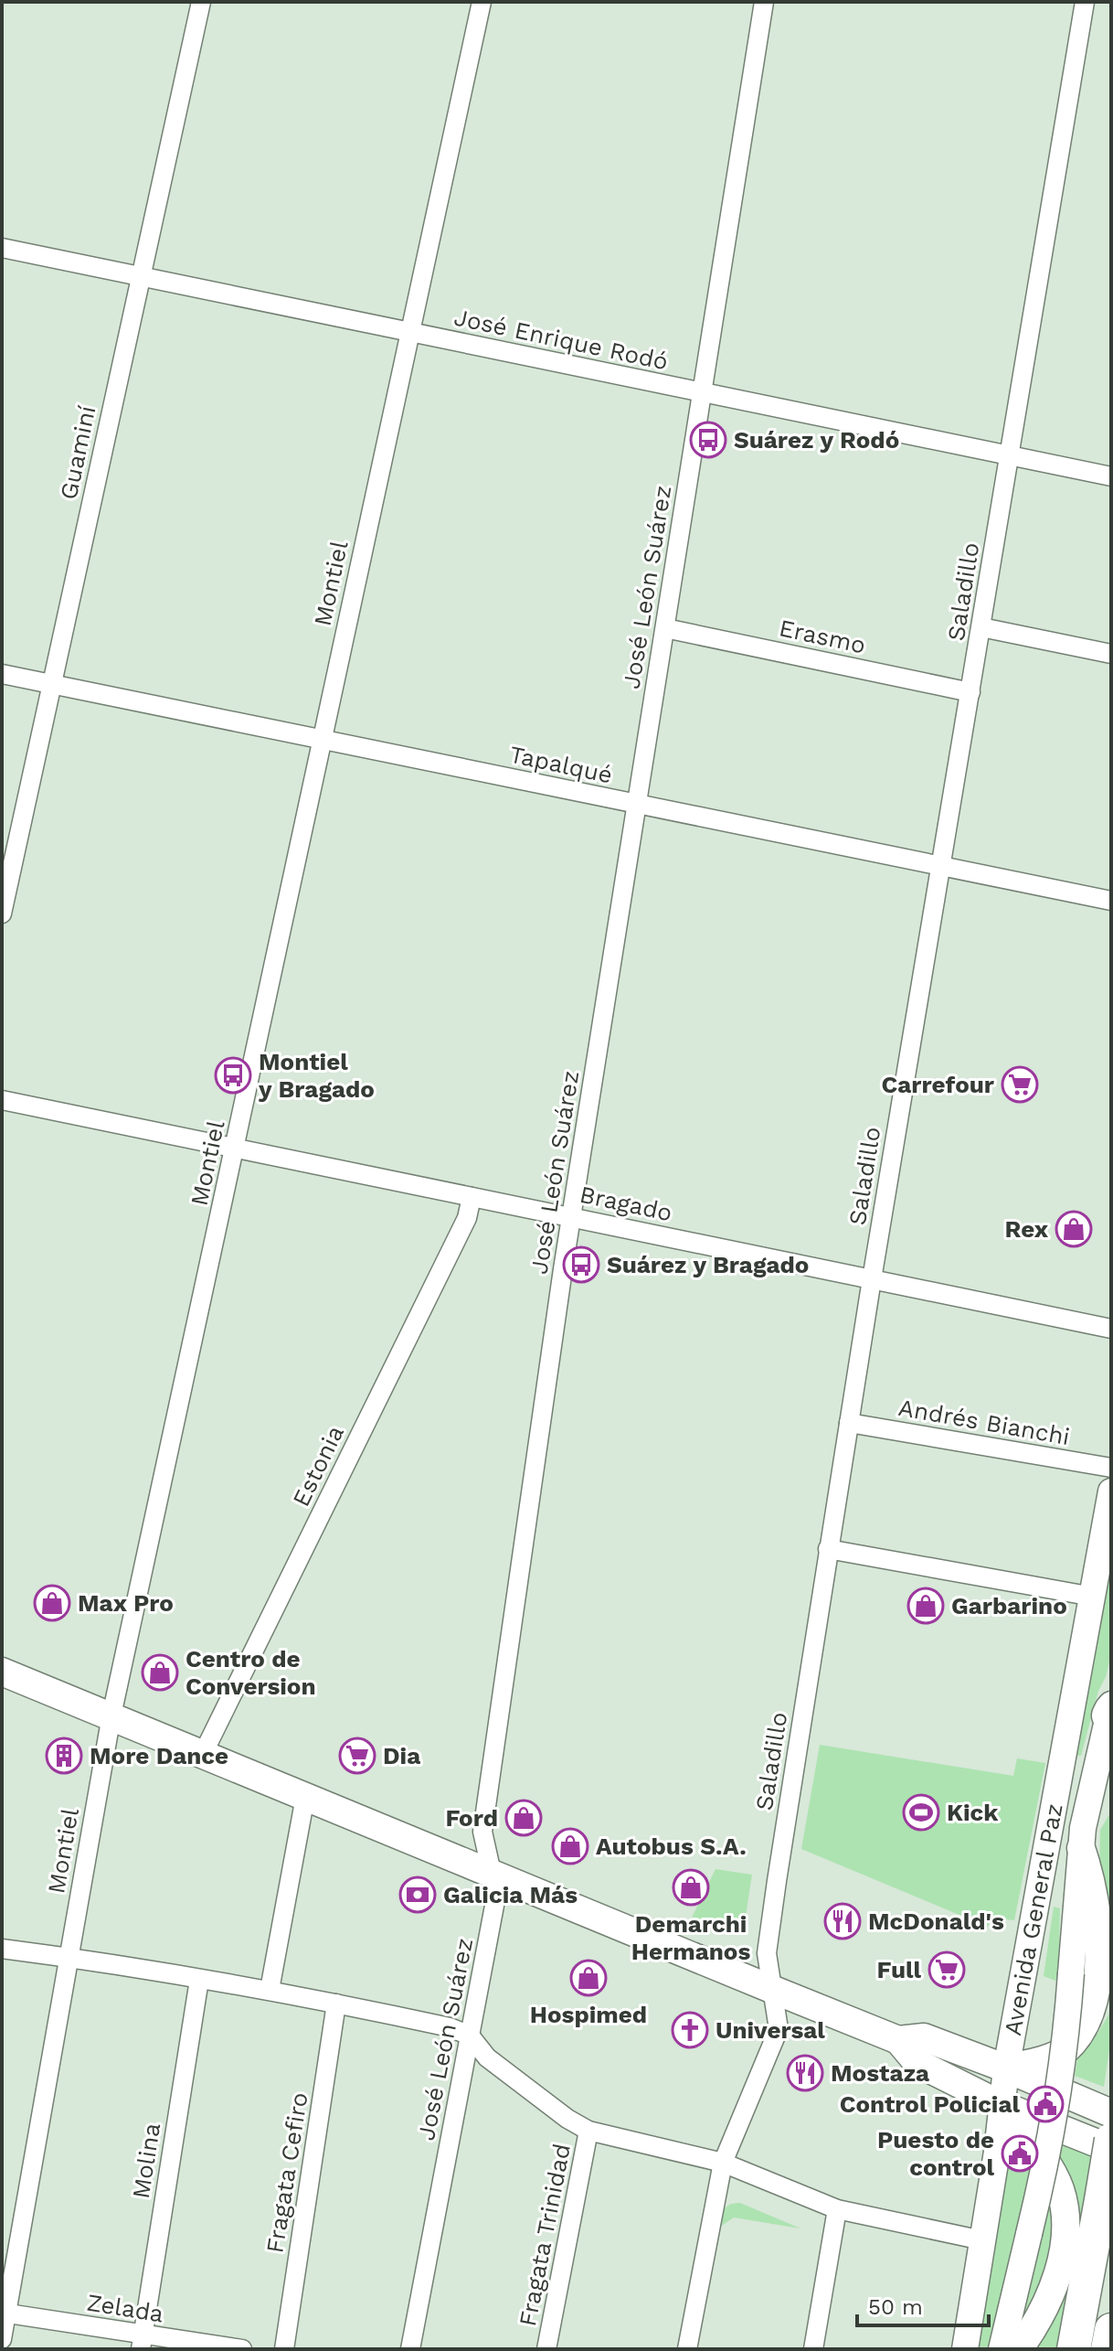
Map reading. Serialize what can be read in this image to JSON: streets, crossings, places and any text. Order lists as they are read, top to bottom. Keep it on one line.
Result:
{"streets":{"street":["José Enrique Rodó","Guaminí","Montiel","José León Suárez","Saladillo","Erasmo","Tapalqué","Bragado","Andrés Bianchi","Estonia","Avenida General Paz","Molina","Fragata Cefiro","Fragata Trinidad","Zelada"]},"crossings":[["José Enrique Rodó","Guaminí"],["José Enrique Rodó","Montiel"],["José Enrique Rodó","José León Suárez"],["José Enrique Rodó","Saladillo"],["Guaminí","Tapalqué"],["Montiel","Tapalqué"],["Montiel","Bragado"],["Montiel","Zelada"],["José León Suárez","Erasmo"],["José León Suárez","Tapalqué"],["José León Suárez","Bragado"],["Saladillo","Erasmo"],["Saladillo","Tapalqué"],["Saladillo","Bragado"],["Saladillo","Andrés Bianchi"],["Bragado","Estonia"],["Molina","Zelada"]],"places":{"bus stop":["Suárez y Rodó","Montiel y Bragado","Suárez y Bragado"],"supermarket":["Carrefour","Dia","Full"],"shop":["Rex","Max Pro","Garbarino","Centro de Conversion","Ford","Autobus S.A.","Demarchi Hermanos","Hospimed"],"building":["More Dance"],"sports":["Kick"],"bank":["Galicia Más"],"restaurant":["McDonald's","Mostaza"],"church":["Universal"],"public building":["Control Policial","Puesto de control"]},"scale_bar":"50 m"}
